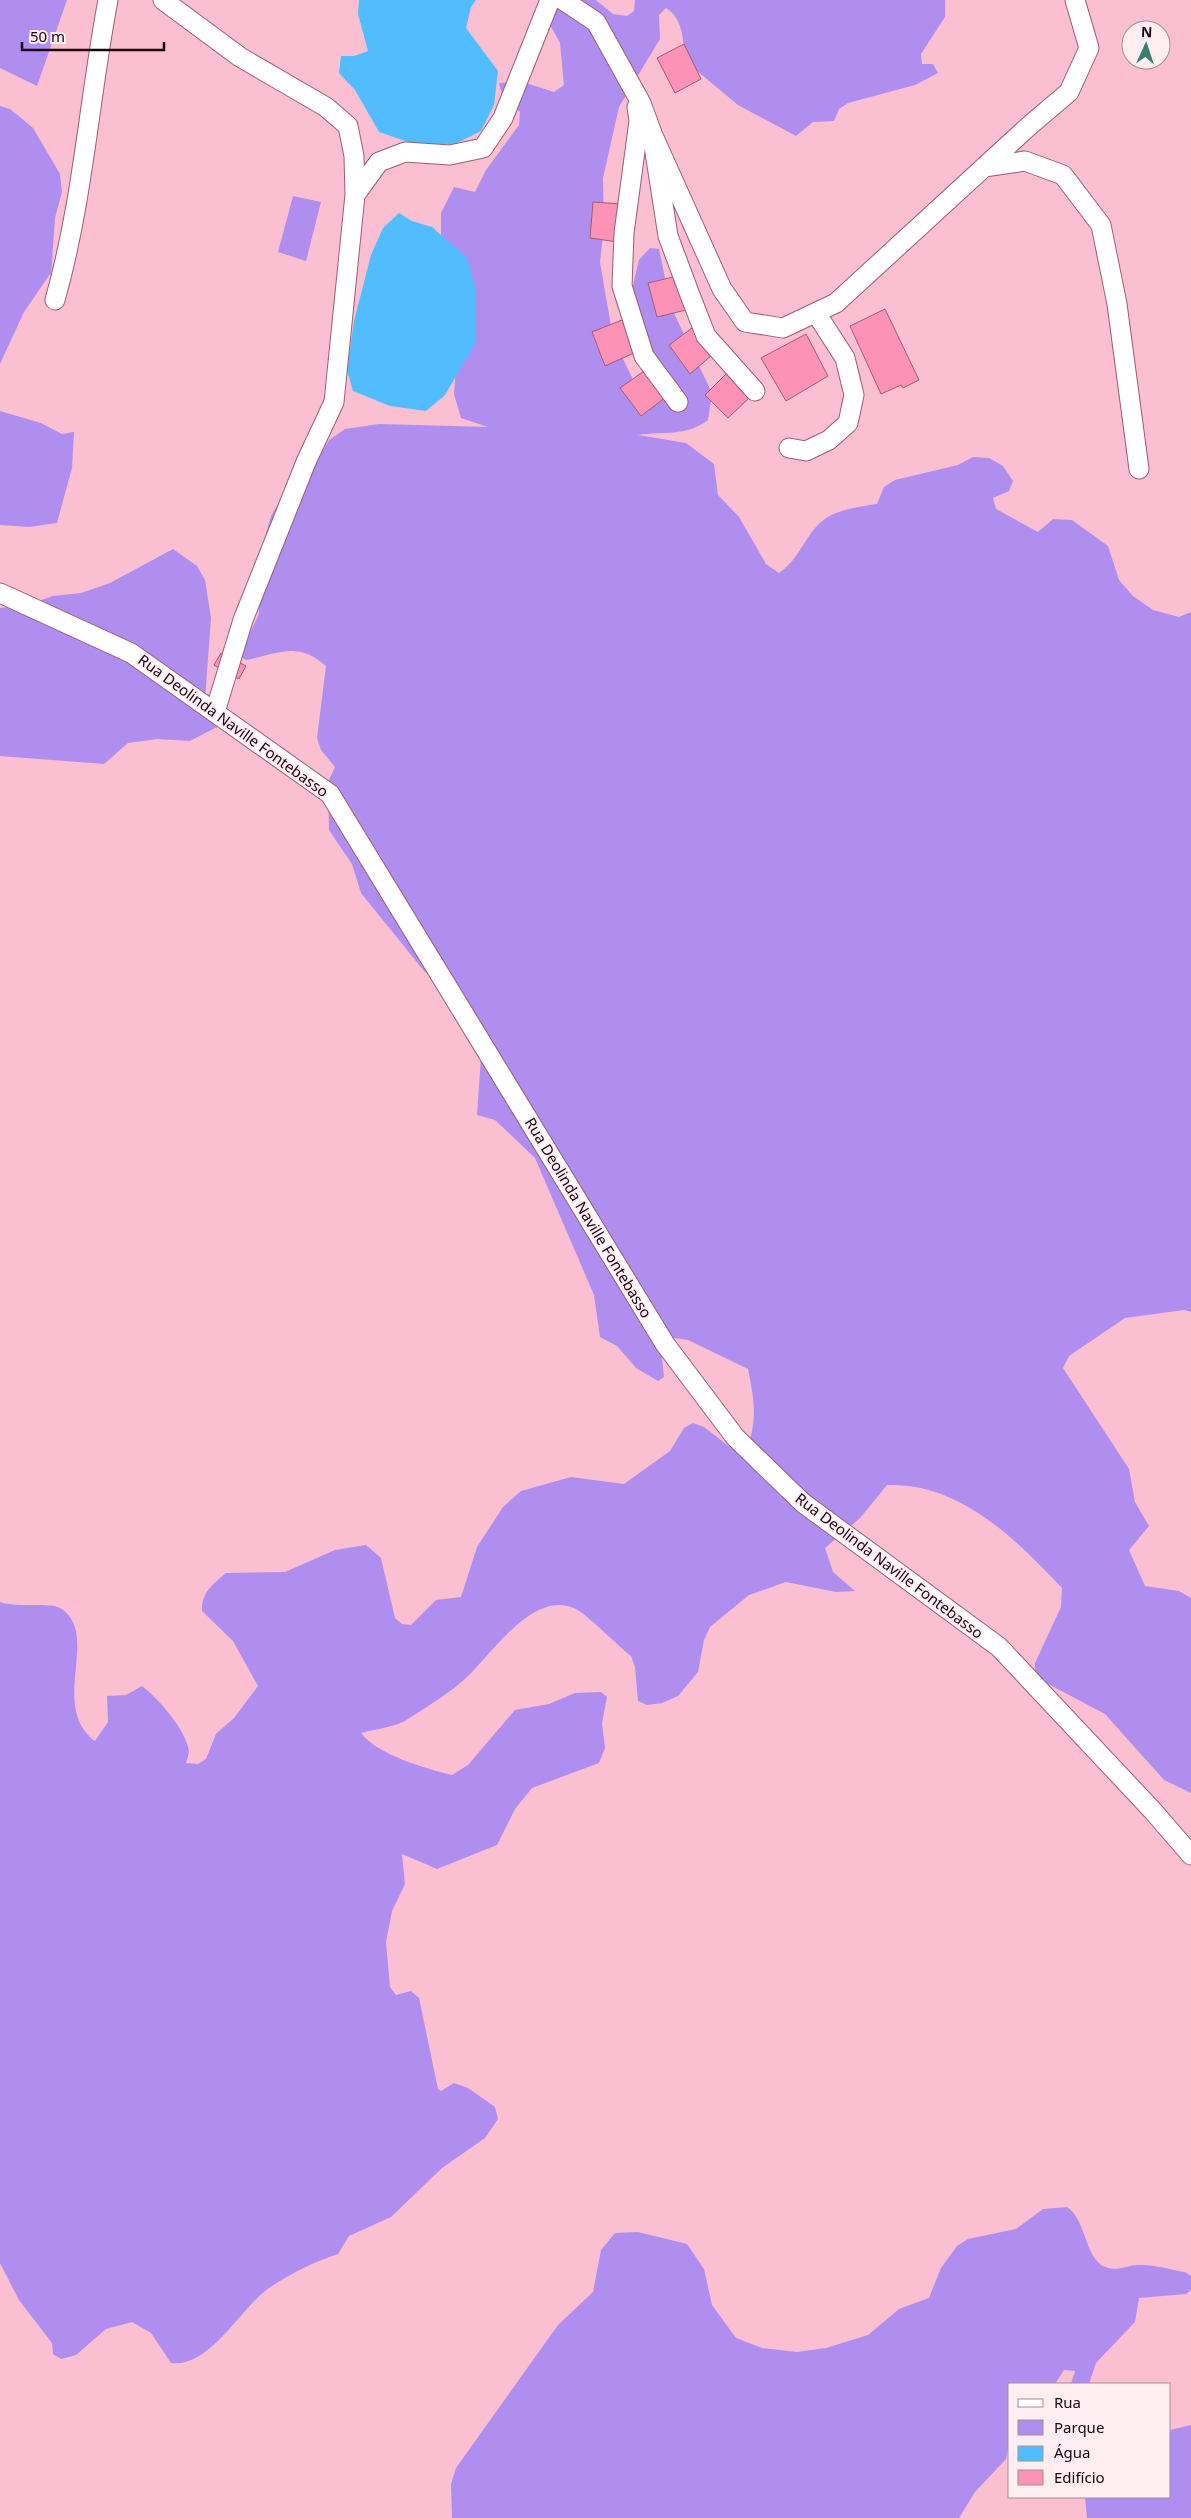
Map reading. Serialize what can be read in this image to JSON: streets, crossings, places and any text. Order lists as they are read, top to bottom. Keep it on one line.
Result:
{"streets":{"street":["Rua Deolinda Naville Fontebasso"]},"legend":["Rua","Parque","Água","Edifício"],"scale_bar":"50 m","north":"top"}
